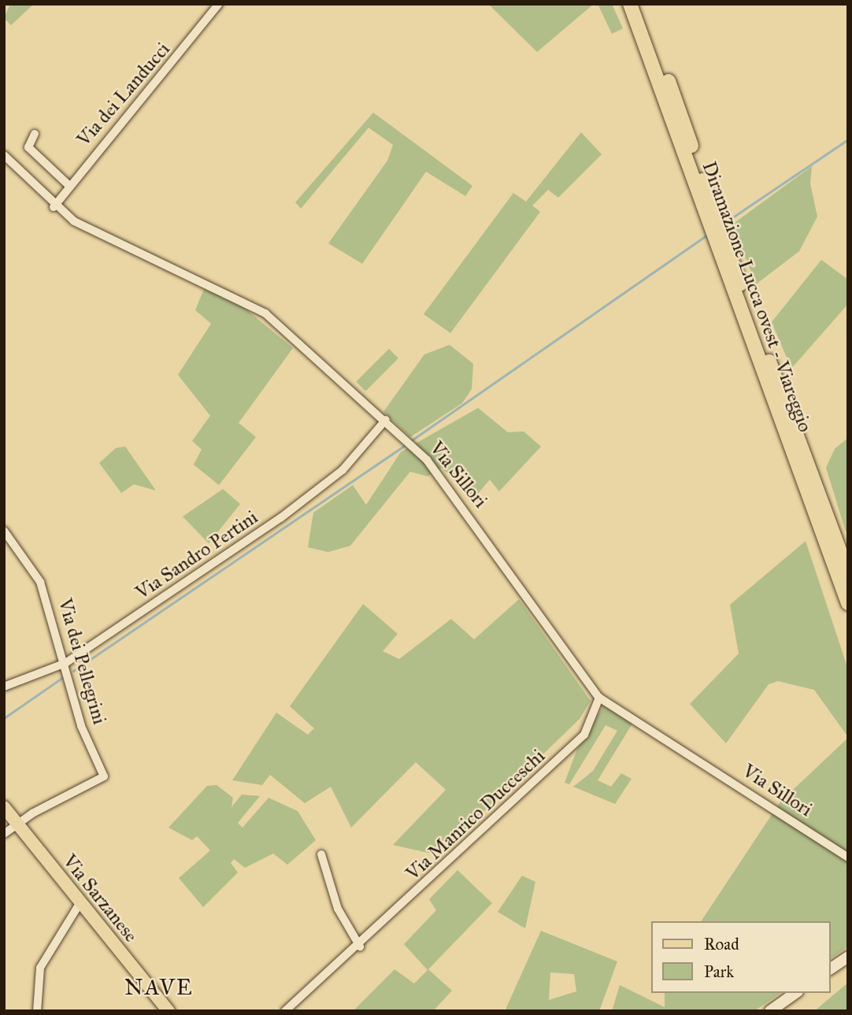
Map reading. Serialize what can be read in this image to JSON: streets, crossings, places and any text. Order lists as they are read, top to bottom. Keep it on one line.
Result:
{"streets":{"highway":["Diramazione Lucca ovest - Viareggio"],"main road":["Via Sarzanese"],"street":["Via dei Landucci","Via Sillori","Via Sandro Pertini","Via dei Pellegrini","Via Manrico Ducceschi"]},"crossings":[["Via dei Landucci","Via Sillori"],["Via Sillori","Via Sandro Pertini"],["Via Sillori","Via Manrico Ducceschi"],["Via Sandro Pertini","Via dei Pellegrini"],["Via dei Pellegrini","Via Sarzanese"]],"districts":["NAVE"],"legend":["Road","Park"]}
